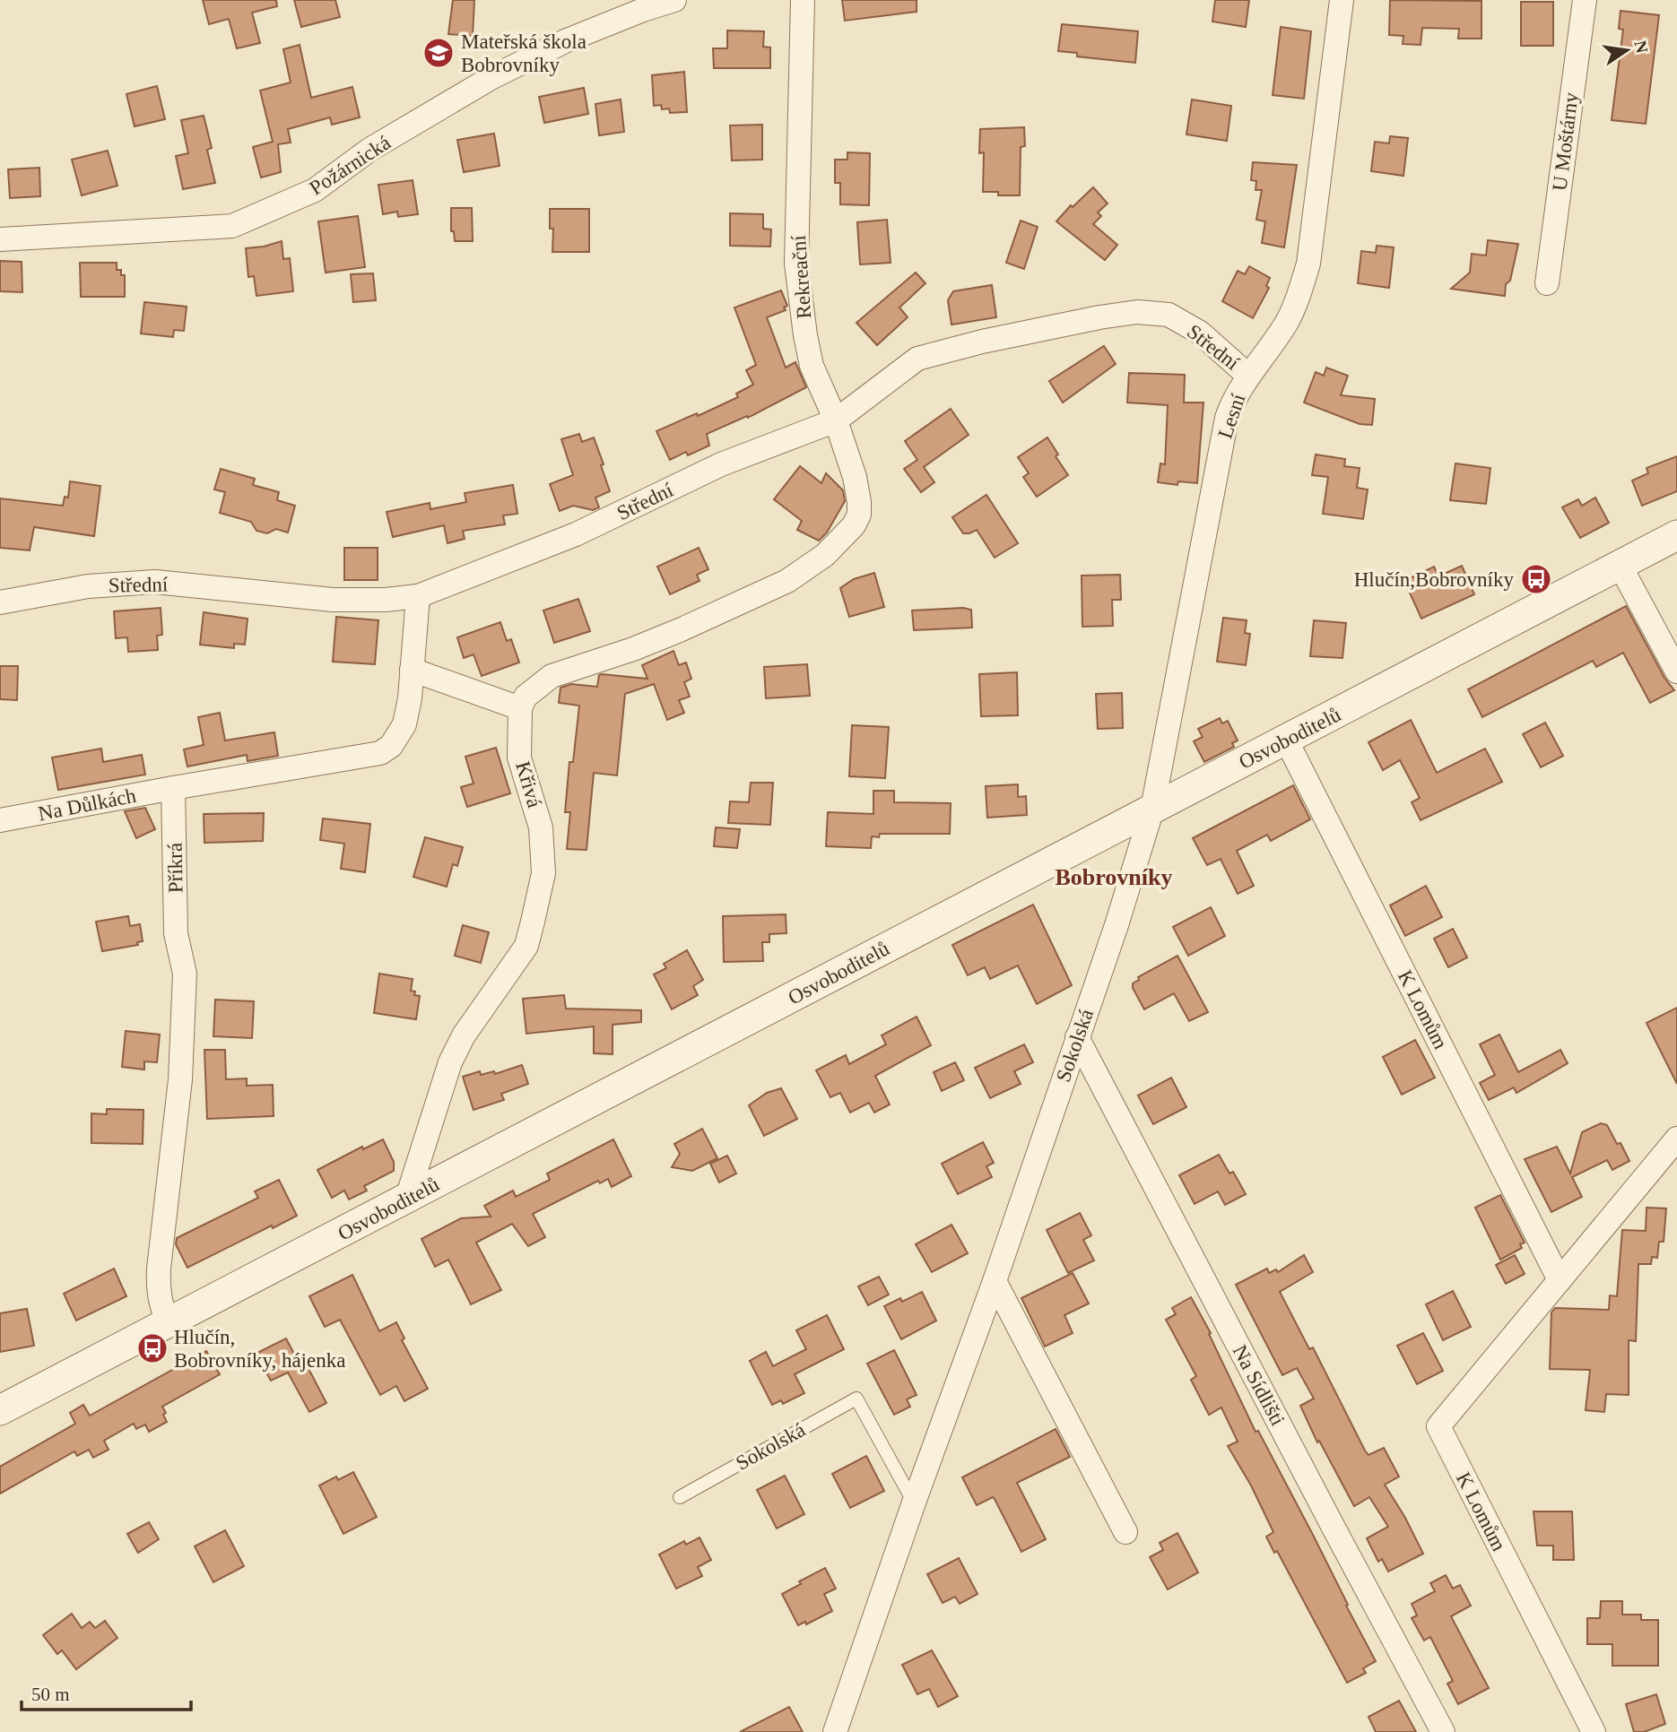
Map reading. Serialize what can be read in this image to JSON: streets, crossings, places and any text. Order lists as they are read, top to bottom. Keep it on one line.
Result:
{"streets":{"street":["U Moštárny","Požárnická","Rekreační","Střední","Lesní","Osvoboditelů","Křivá","Na Důlkách","Příkrá","K Lomům","Sokolská","Na Sídlišti"]},"crossings":[["Rekreační","Střední"],["Rekreační","Křivá"],["Střední","Lesní"],["Lesní","Osvoboditelů"],["Lesní","Sokolská"],["Osvoboditelů","Křivá"],["Osvoboditelů","Příkrá"],["Osvoboditelů","K Lomům"],["Osvoboditelů","Sokolská"],["Na Důlkách","Příkrá"],["Sokolská","Na Sídlišti"]],"districts":["Bobrovníky"],"places":{"school or university":["Mateřská škola Bobrovníky"],"bus stop":["Hlučín,Bobrovníky","Hlučín, Bobrovníky, hájenka"]},"scale_bar":"50 m","north":"right"}
